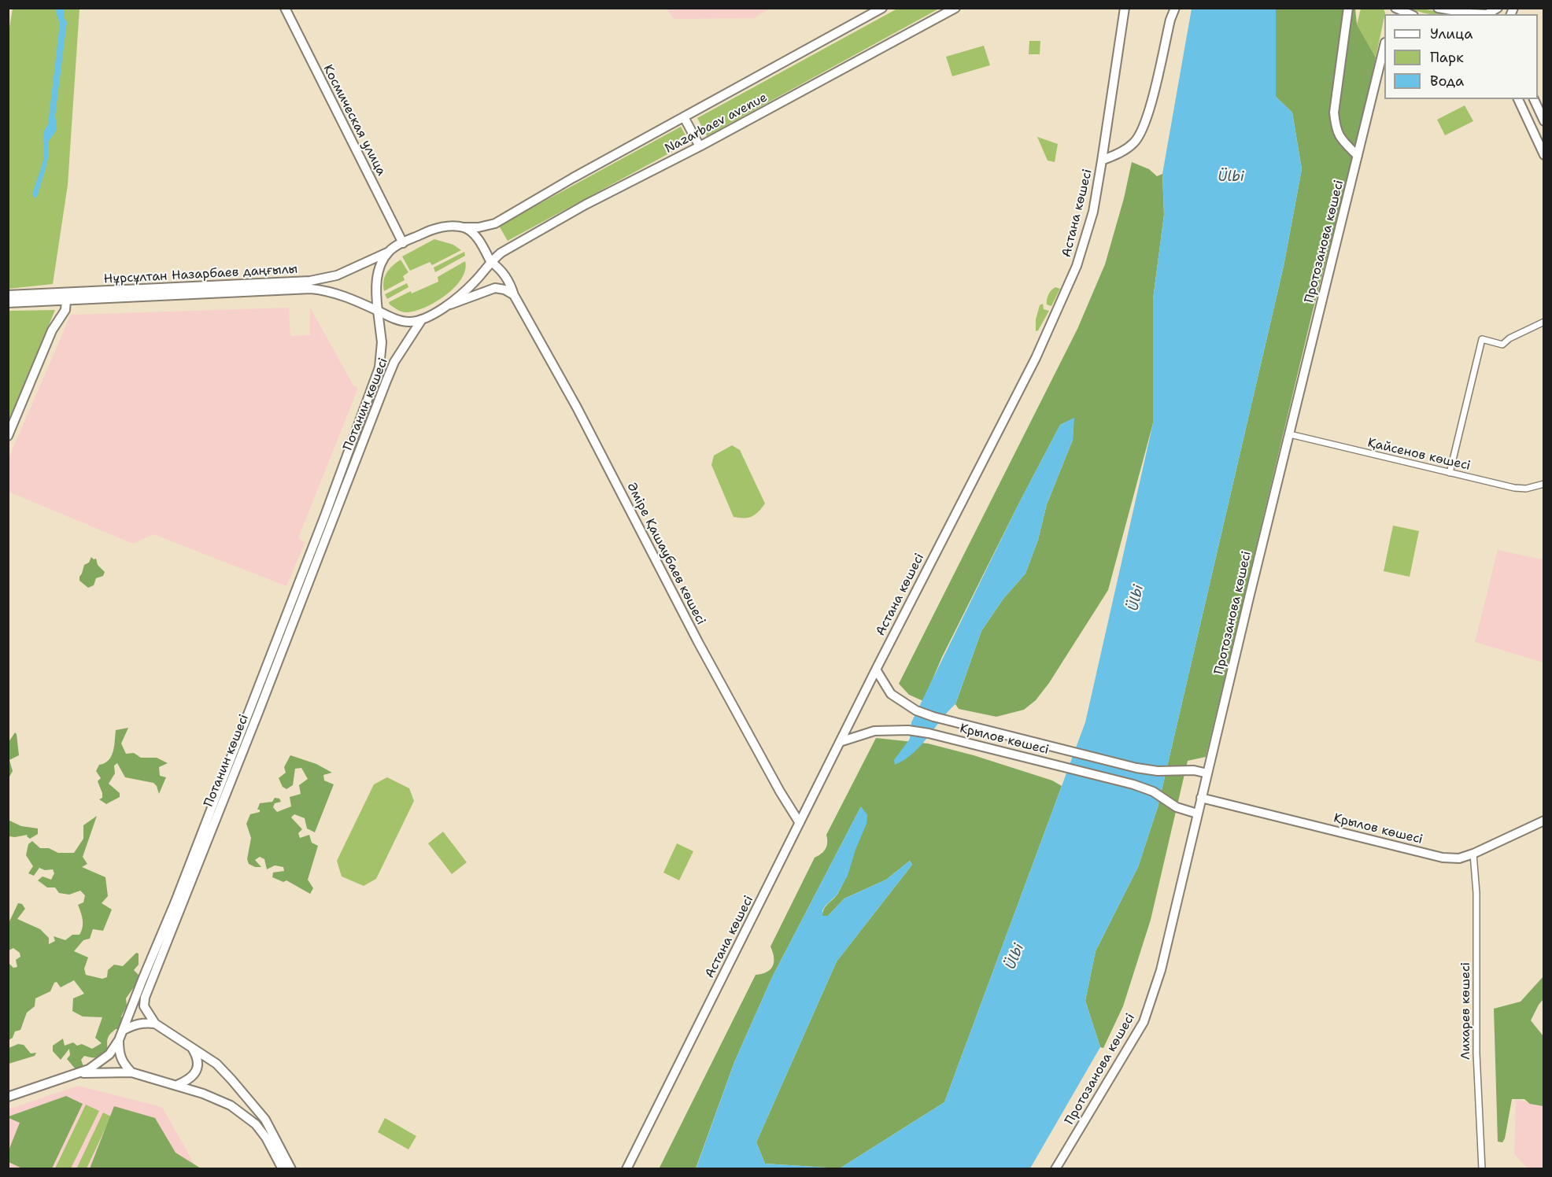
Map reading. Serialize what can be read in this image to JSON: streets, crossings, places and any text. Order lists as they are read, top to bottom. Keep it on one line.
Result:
{"streets":{"main road":["Космическая улица","Nazarbaev avenue","Астана көшесі","Протозанова көшесі","Нұрсұлтан Назарбаев даңғылы","Потанин көшесі","Әміре Қашаубаев көшесі","Крылов көшесі"],"street":["Қайсенов көшесі","Лихарев көшесі"]},"crossings":[["Космическая улица","Nazarbaev avenue"],["Космическая улица","Нұрсұлтан Назарбаев даңғылы"],["Космическая улица","Потанин көшесі"],["Космическая улица","Әміре Қашаубаев көшесі"],["Nazarbaev avenue","Нұрсұлтан Назарбаев даңғылы"],["Nazarbaev avenue","Потанин көшесі"],["Nazarbaev avenue","Әміре Қашаубаев көшесі"],["Астана көшесі","Әміре Қашаубаев көшесі"],["Астана көшесі","Крылов көшесі"],["Протозанова көшесі","Қайсенов көшесі"],["Протозанова көшесі","Крылов көшесі"],["Нұрсұлтан Назарбаев даңғылы","Потанин көшесі"],["Нұрсұлтан Назарбаев даңғылы","Әміре Қашаубаев көшесі"],["Потанин көшесі","Әміре Қашаубаев көшесі"],["Крылов көшесі","Лихарев көшесі"]],"water":["Ülbi"],"legend":["Улица","Парк","Вода"]}
